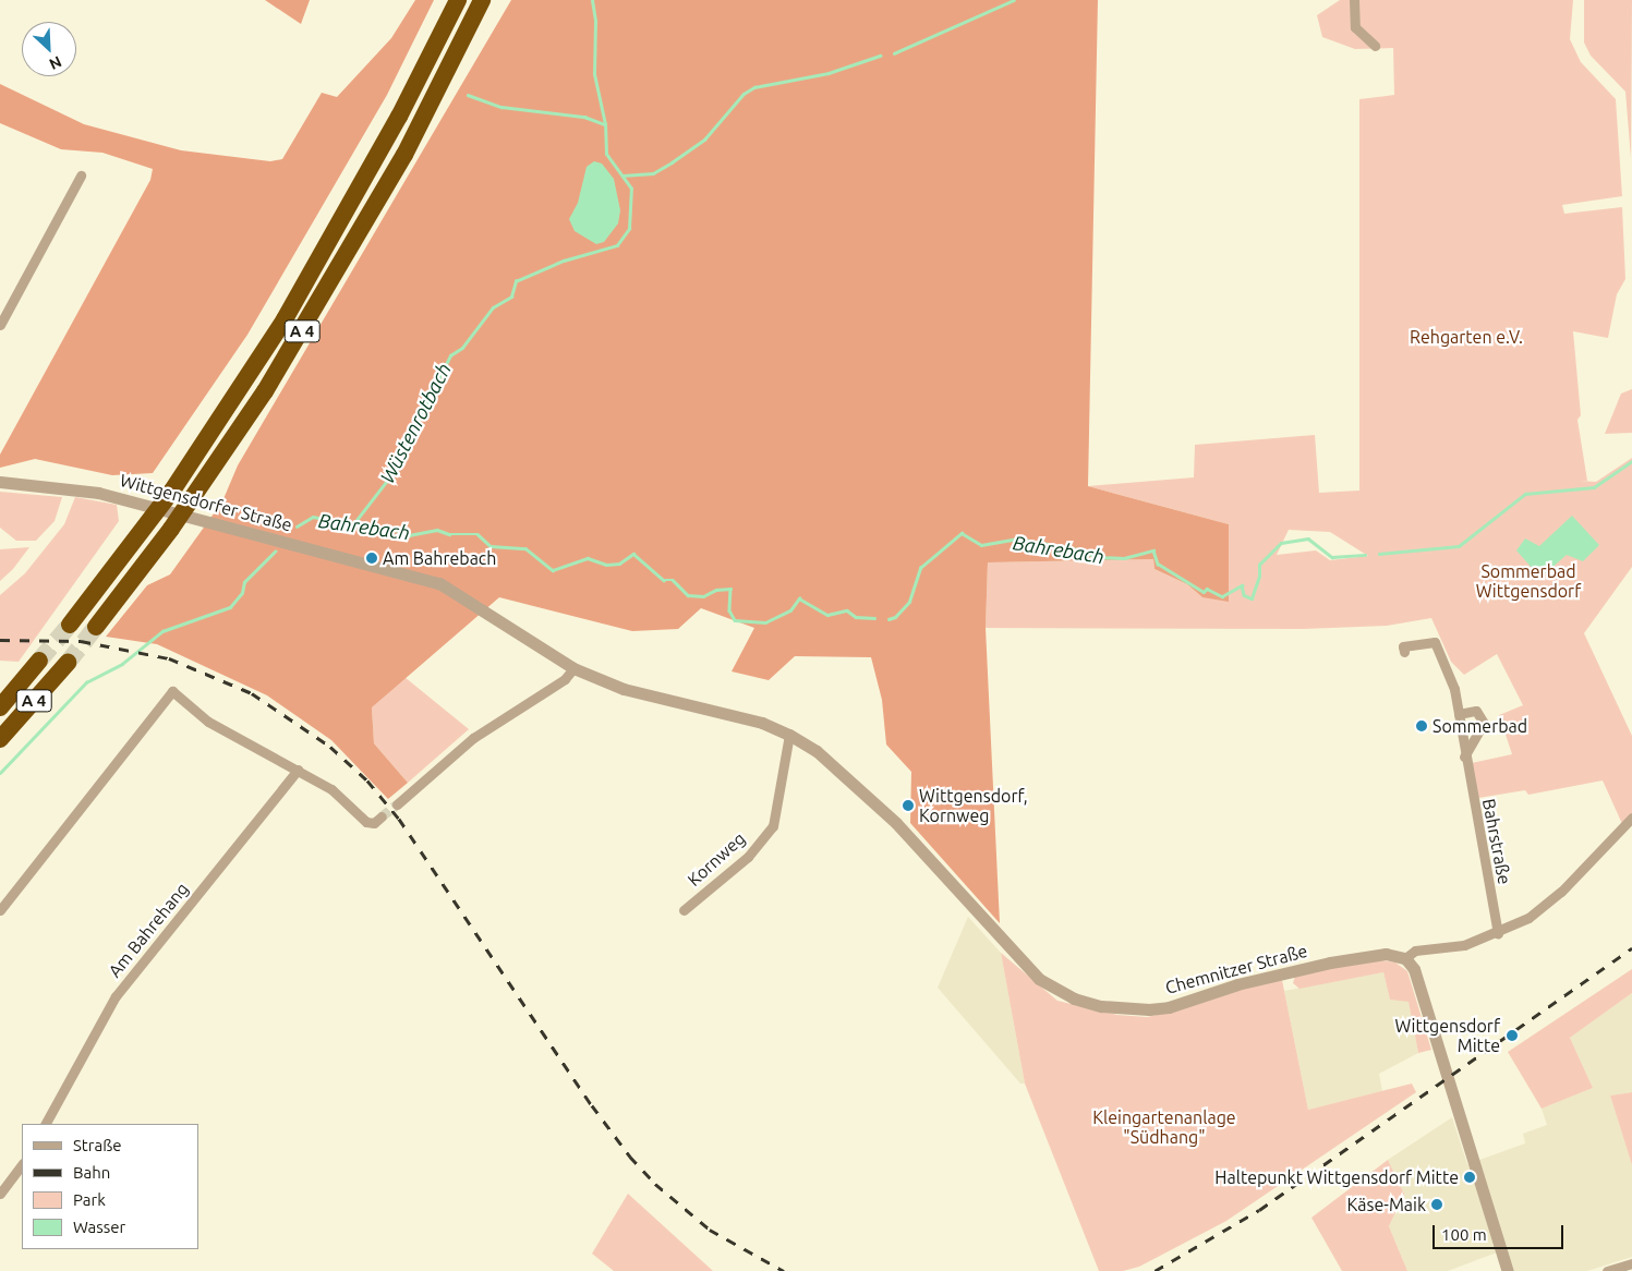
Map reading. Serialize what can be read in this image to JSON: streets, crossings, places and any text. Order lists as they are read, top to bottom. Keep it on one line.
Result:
{"streets":{"highway":["A 4"],"street":["Wittgensdorfer Straße","Bahrstraße","Kornweg","Am Bahrehang","Chemnitzer Straße"]},"crossings":[["Wittgensdorfer Straße","Kornweg"],["Wittgensdorfer Straße","Chemnitzer Straße"]],"water":["Wüstenrotbach","Bahrebach"],"parks":["Rehgarten e.V.","Sommerbad Wittgensdorf","Kleingartenanlage \"Südhang\""],"places":["Am Bahrebach","Sommerbad","Wittgensdorf, Kornweg","Wittgensdorf Mitte","Haltepunkt Wittgensdorf Mitte","Käse-Maik"],"legend":["Straße","Bahn","Park","Wasser"],"scale_bar":"100 m","north":"bottom right"}
